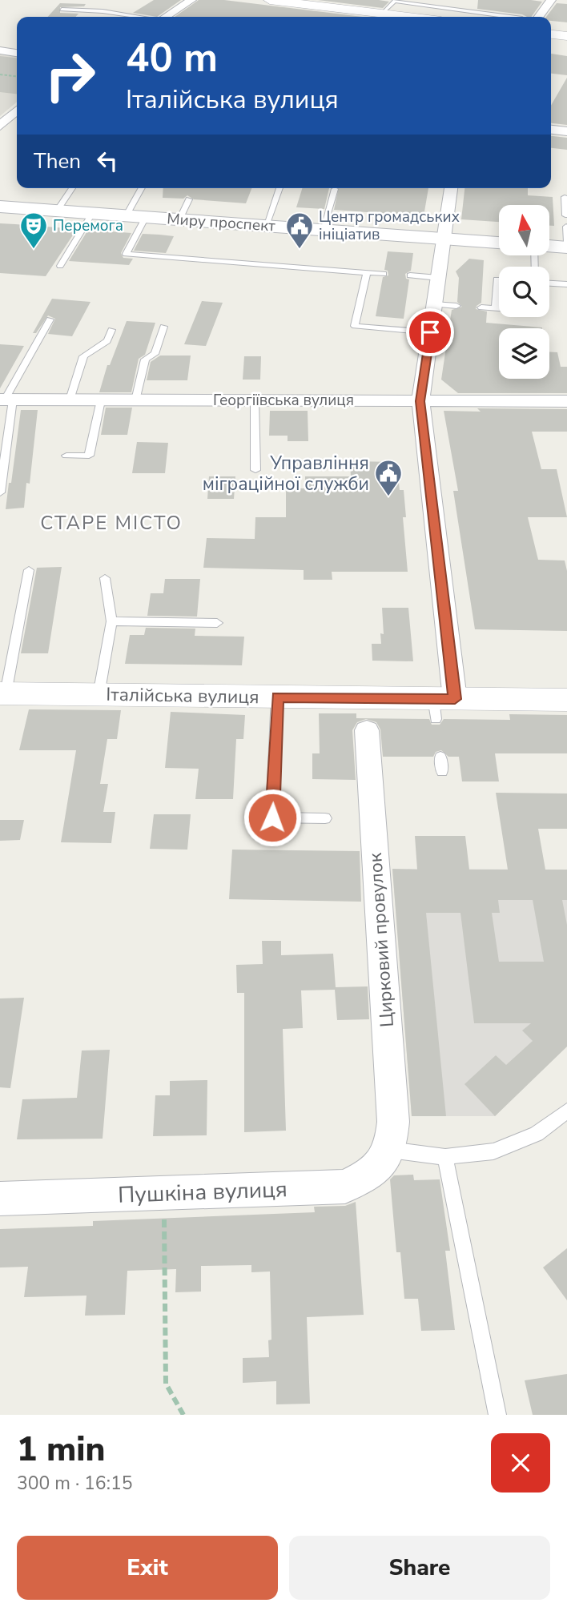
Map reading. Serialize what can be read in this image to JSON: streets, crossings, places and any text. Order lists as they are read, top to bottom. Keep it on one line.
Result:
{"streets":{"main road":["Миру проспект"],"street":["Георгіївська вулиця","Італійська вулиця","Цирковий провулок","Пушкіна вулиця"]},"crossings":[["Цирковий провулок","Пушкіна вулиця"]],"districts":["СТАРЕ МІСТО"],"places":{"theatre":["Перемога"],"public building":["Центр громадських ініціатив","Управління міграційної служби"]},"north":"top","page":{"turn":["40 m","Італійська вулиця"],"then":"Then","heading":["1 min","300 m · 16:15"],"buttons":["Exit","Share"]}}
